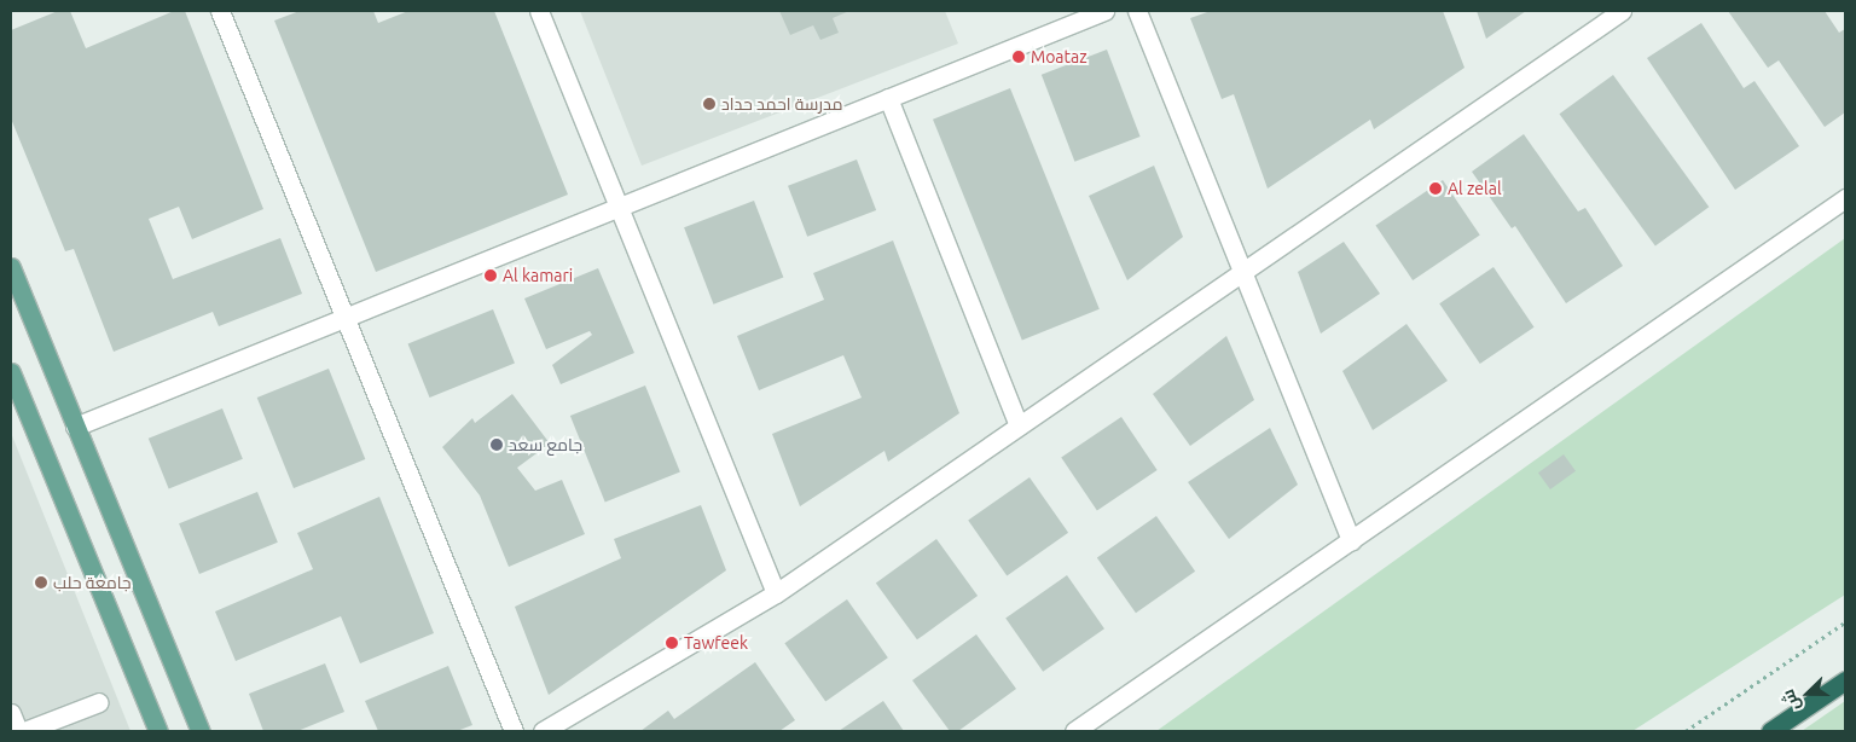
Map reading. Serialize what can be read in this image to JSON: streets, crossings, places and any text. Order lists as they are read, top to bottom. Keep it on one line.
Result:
{"places":["Moataz","مدرسة احمد حداد","Al zelal","Al kamari","جامع سعد","جامعة حلب","Tawfeek"],"north":"left"}
